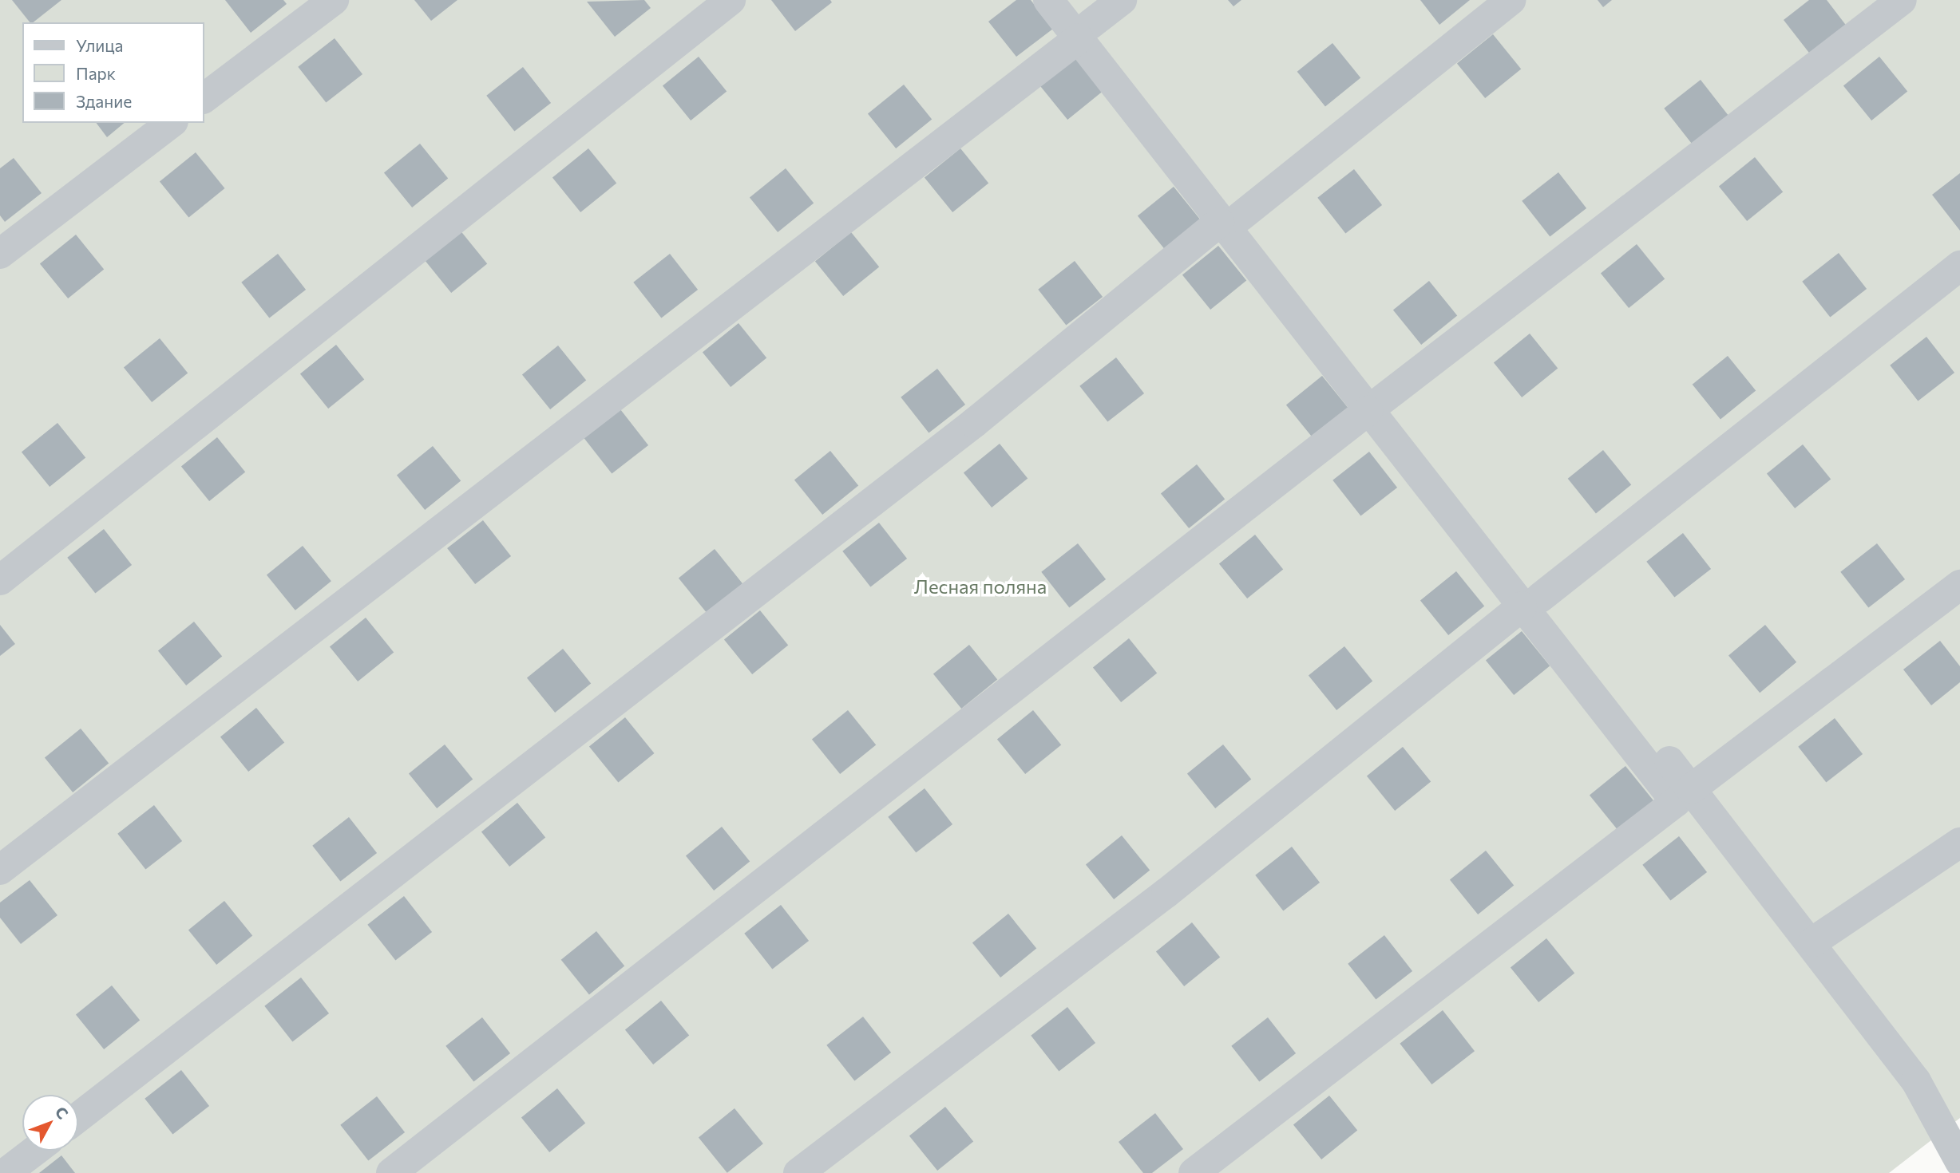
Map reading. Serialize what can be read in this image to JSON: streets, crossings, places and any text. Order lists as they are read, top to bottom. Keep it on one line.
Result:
{"parks":["Лесная поляна"],"legend":["Улица","Парк","Здание"],"north":"top right"}
